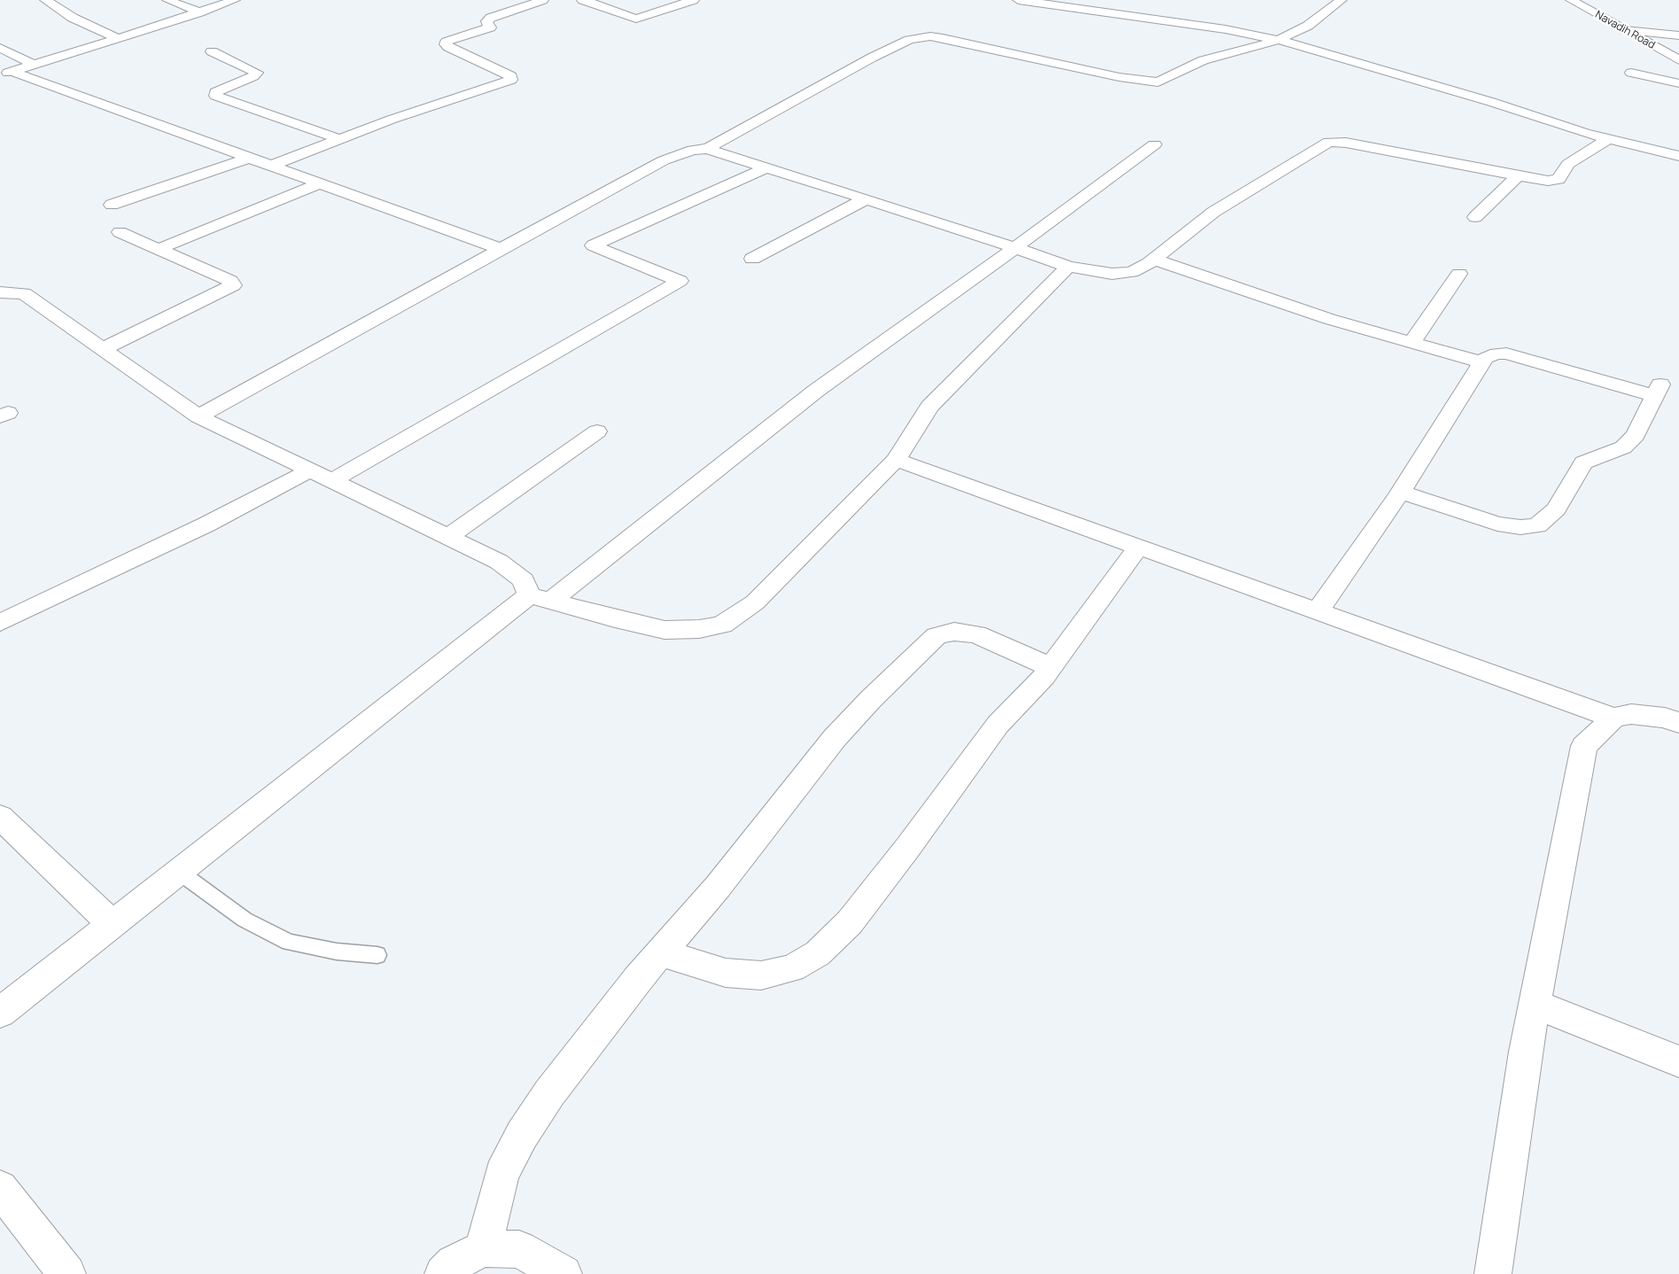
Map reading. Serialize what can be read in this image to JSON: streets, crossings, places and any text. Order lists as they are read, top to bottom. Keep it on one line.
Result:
{"streets":{"street":["Navadih Road"]}}
